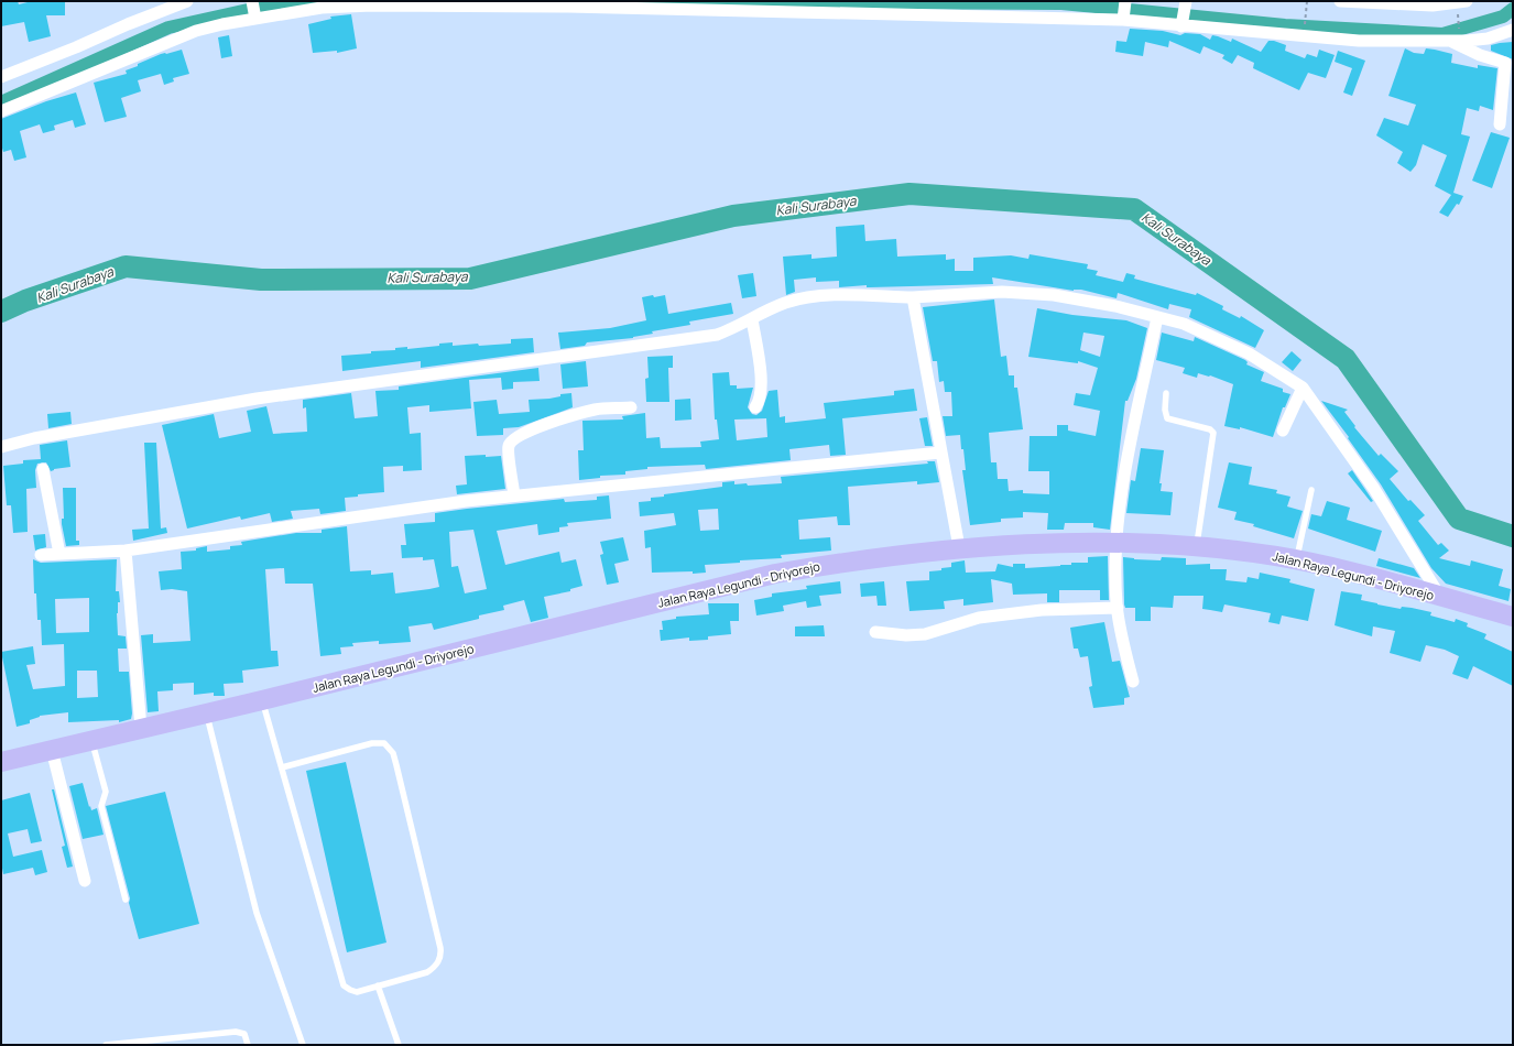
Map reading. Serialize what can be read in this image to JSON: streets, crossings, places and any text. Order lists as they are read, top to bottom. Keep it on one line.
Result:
{"streets":{"main road":["Jalan Raya Legundi - Driyorejo"]},"water":["Kali Surabaya"]}
